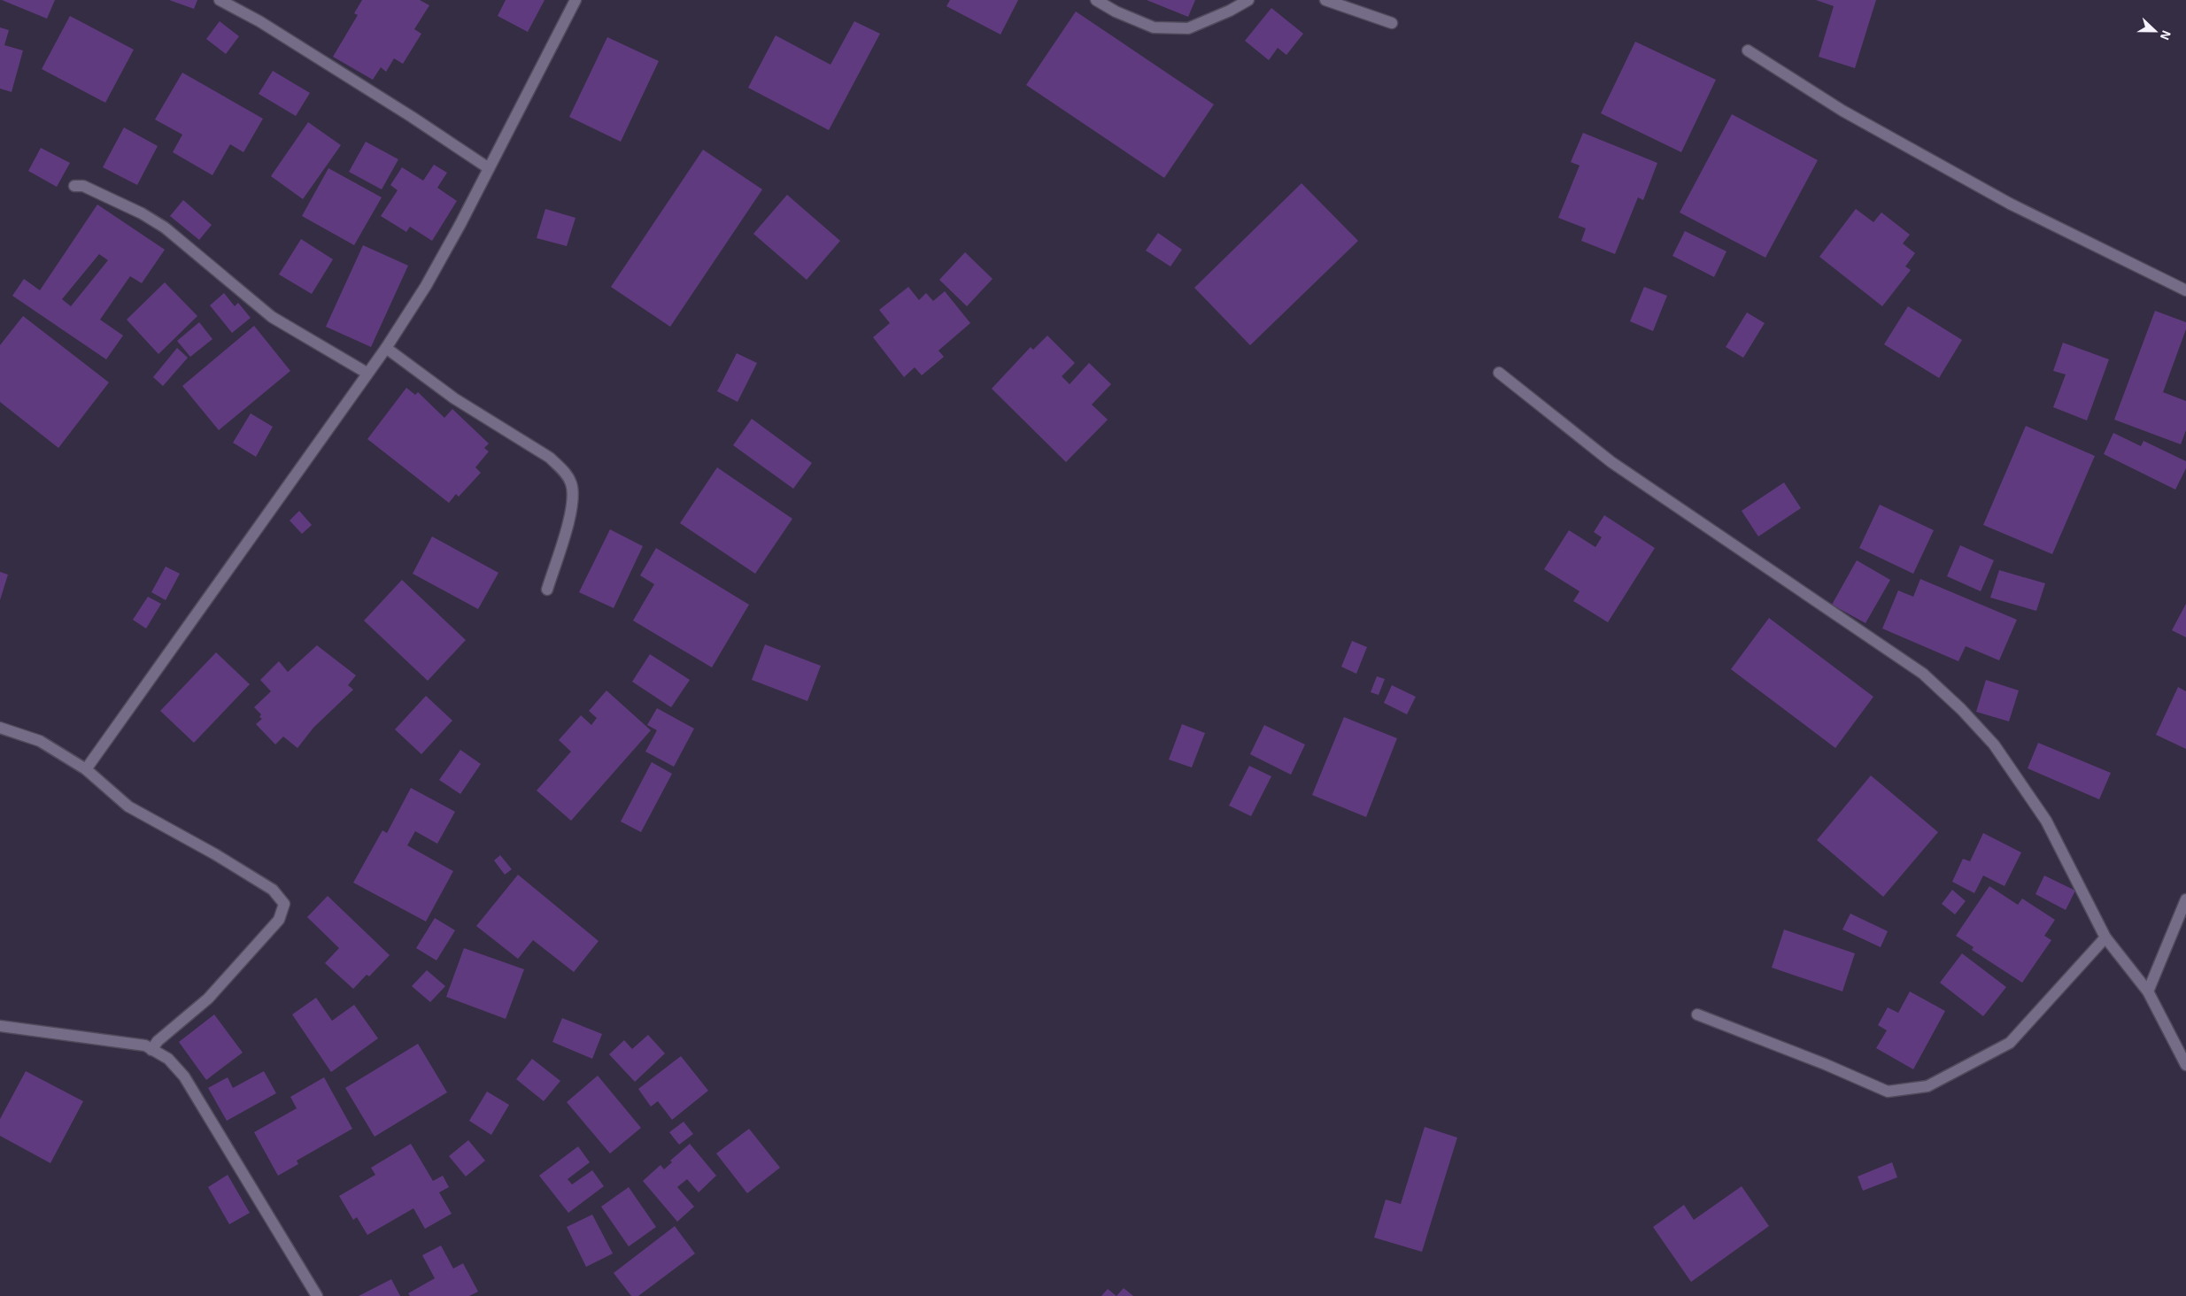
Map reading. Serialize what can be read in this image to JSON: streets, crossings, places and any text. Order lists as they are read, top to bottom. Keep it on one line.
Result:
{"north":"right"}
